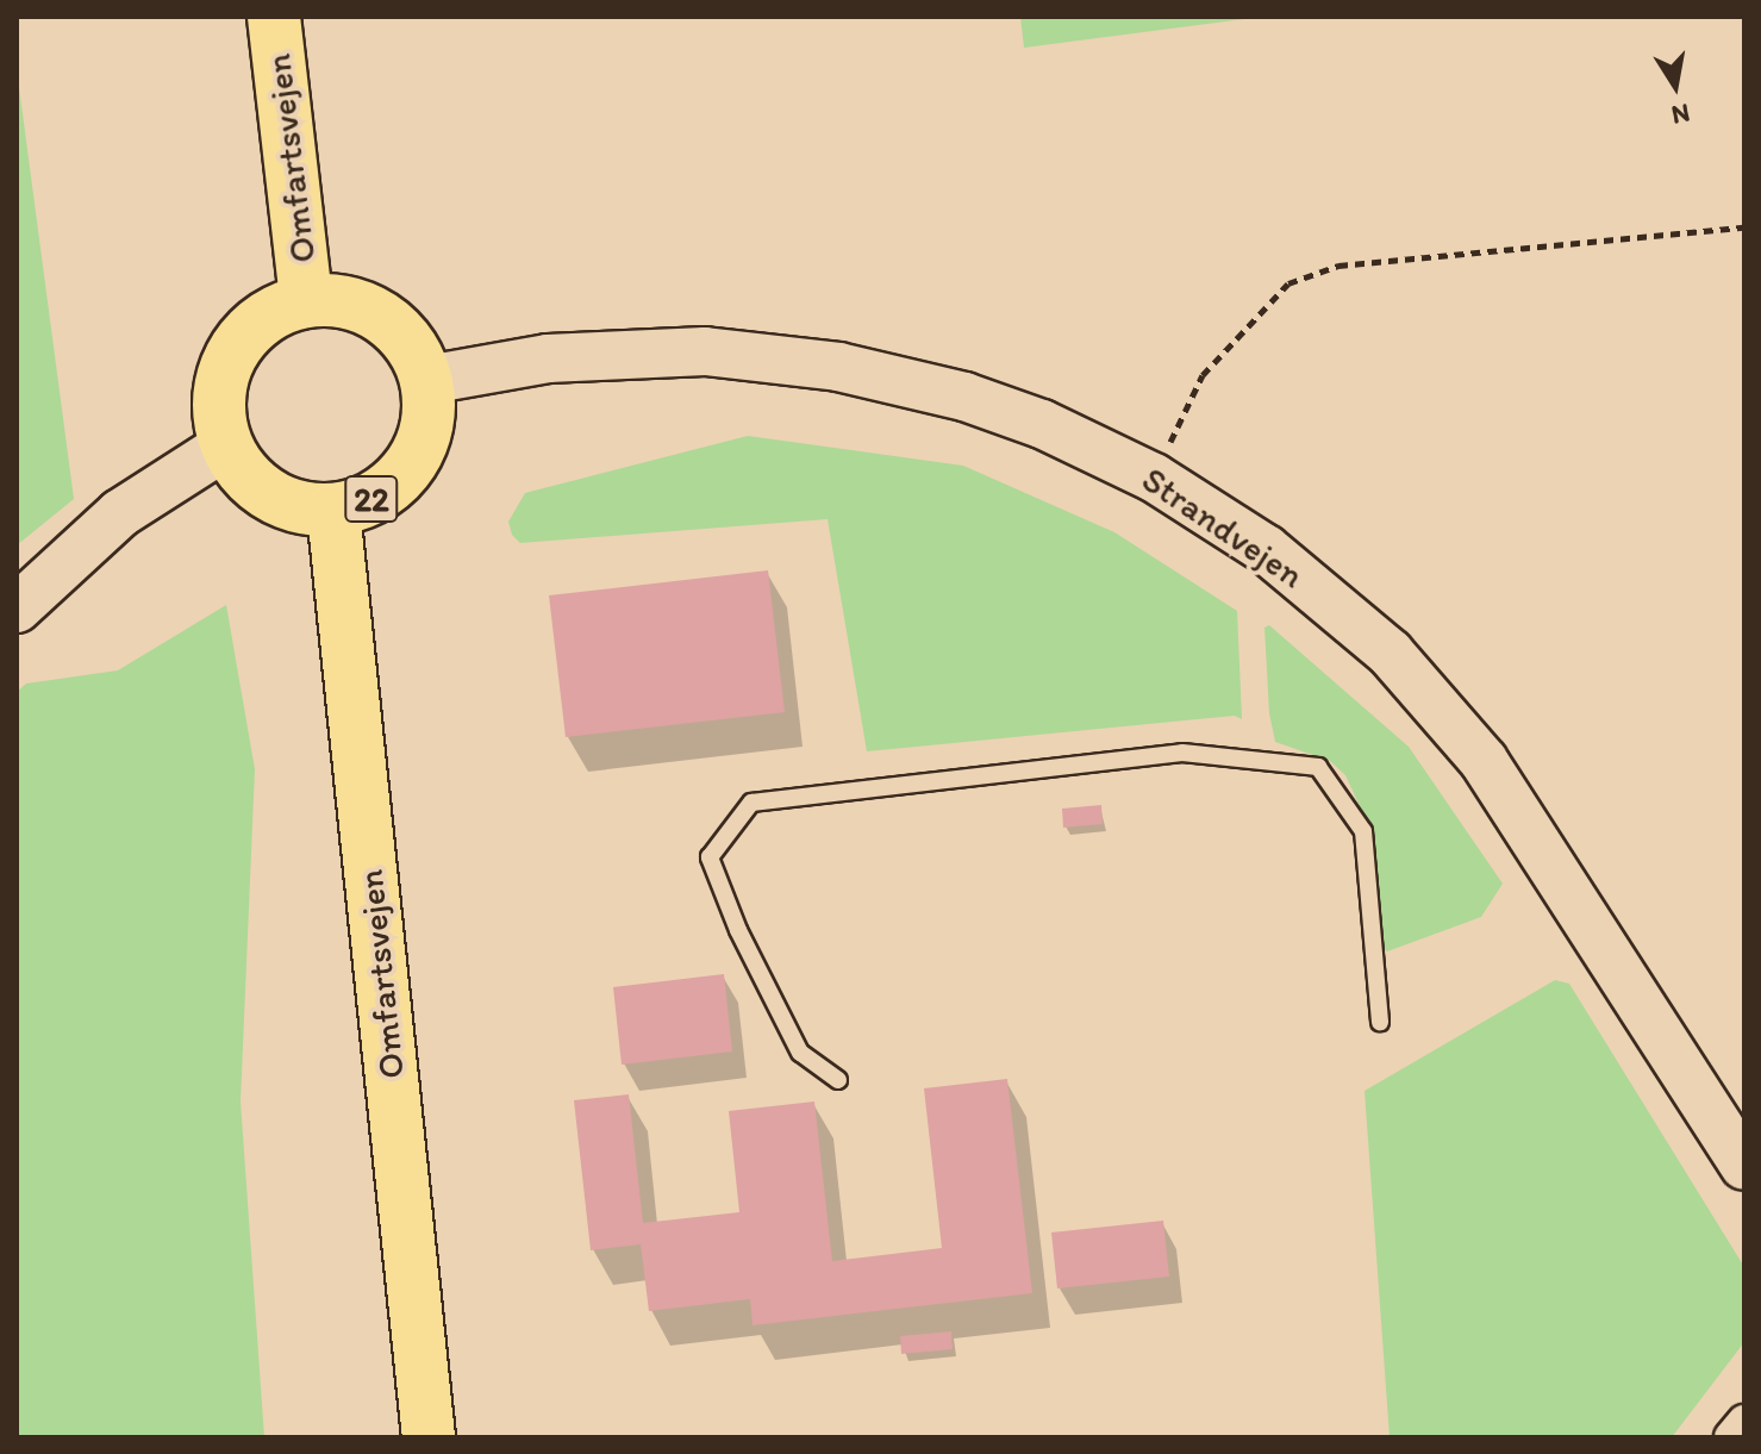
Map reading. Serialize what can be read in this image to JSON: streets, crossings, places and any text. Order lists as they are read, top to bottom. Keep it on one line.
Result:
{"streets":{"main road":["Omfartsvejen","22"],"street":["Strandvejen"]},"crossings":[["Omfartsvejen","22"],["Omfartsvejen","Strandvejen"],["22","Strandvejen"]],"north":"bottom"}
